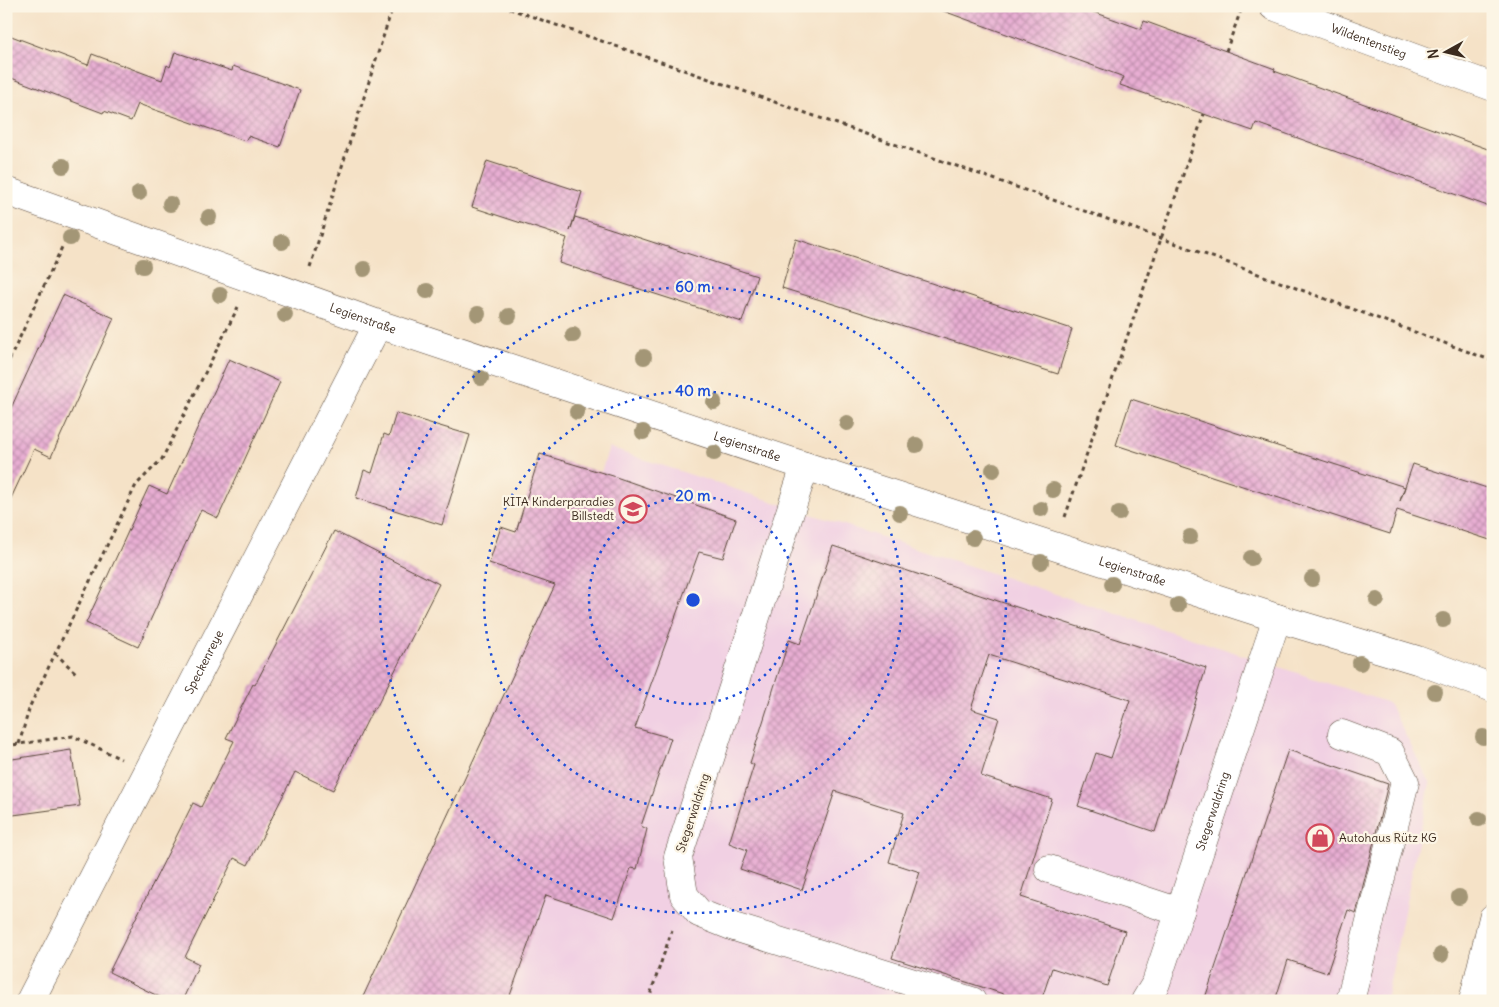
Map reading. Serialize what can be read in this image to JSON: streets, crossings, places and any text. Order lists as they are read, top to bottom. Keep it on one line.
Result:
{"streets":{"street":["Wildentenstieg","Legienstraße","Speckenreye","Stegerwaldring"]},"crossings":[["Legienstraße","Speckenreye"],["Legienstraße","Stegerwaldring"]],"places":{"school or university":["KITA Kinderparadies Billstedt"],"shop":["Autohaus Rütz KG"]},"north":"left","rings":["60 m","40 m","20 m"]}
